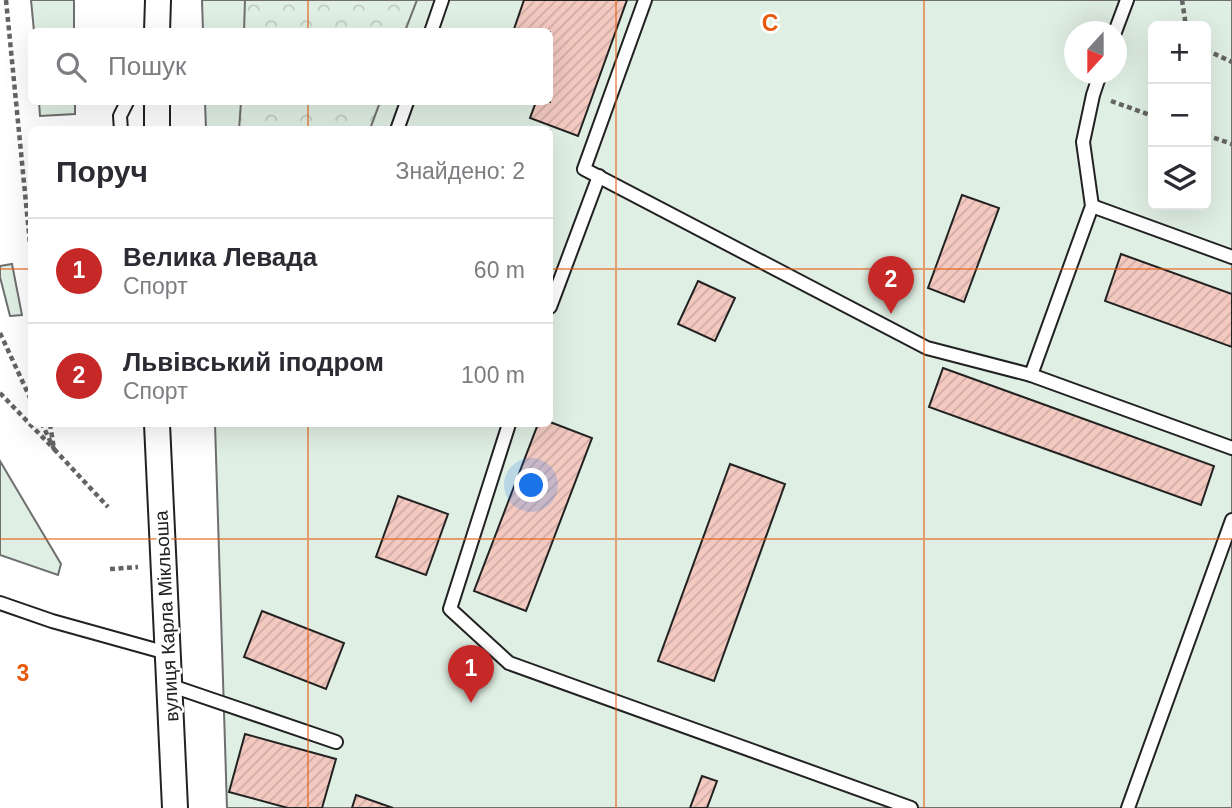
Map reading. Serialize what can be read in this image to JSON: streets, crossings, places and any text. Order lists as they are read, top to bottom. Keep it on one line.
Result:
{"streets":{"street":["вулиця Карла Мікльоша"]},"north":"bottom","page":{"map_buttons":["+","−"],"search":"Пошук","heading":["Поруч","Знайдено: 2"],"list":[{"mark":"1","name":"Велика Левада","note":"Спорт","value":"60 m"},{"mark":"2","name":"Львівський іподром","note":"Спорт","value":"100 m"}],"pins":["2","1"]},"grid":{"columns":["C"],"rows":["3"]}}
